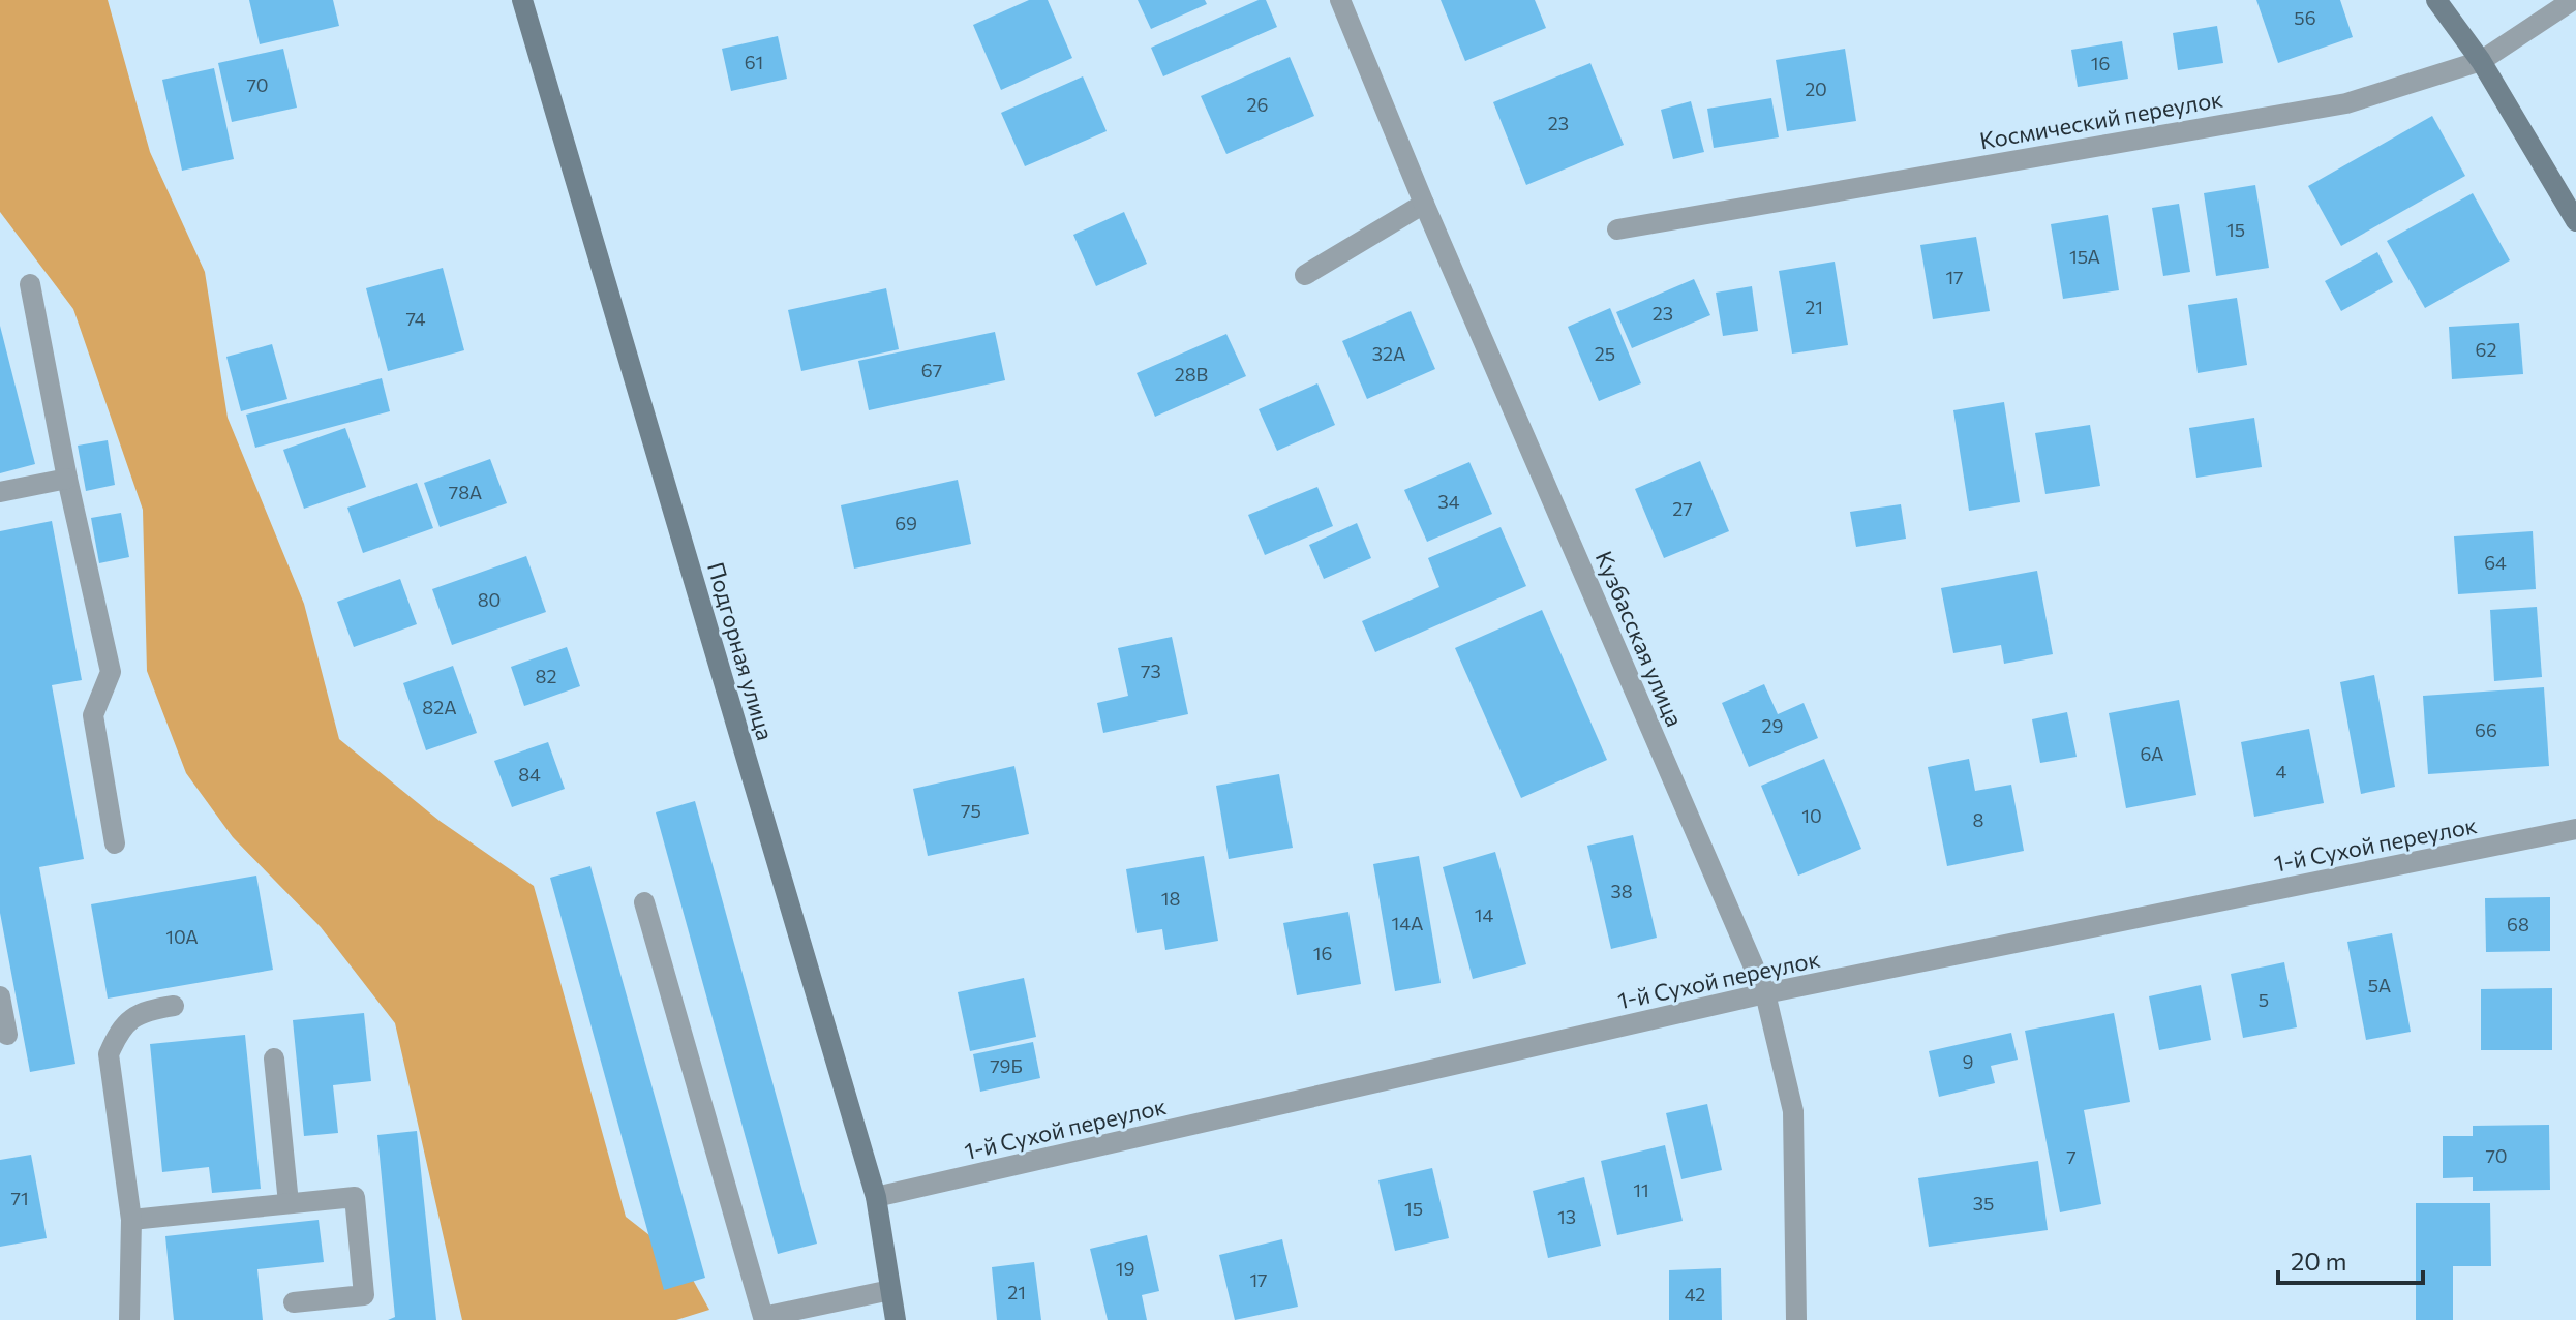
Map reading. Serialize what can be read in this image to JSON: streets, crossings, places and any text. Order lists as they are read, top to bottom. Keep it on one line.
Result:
{"streets":{"street":["Космический переулок","Кузбасская улица","Подгорная улица","1-й Сухой переулок"]},"crossings":[["Кузбасская улица","1-й Сухой переулок"],["Подгорная улица","1-й Сухой переулок"]],"house_numbers":["56","61","16","70","20","26","23","15","15А","17","21","23","74","62","32А","25","67","28В","78А","34","27","69","64","80","73","82","82А","29","66","6А","4","84","75","10","8","38","18","14","14А","68","10А","16","5А","5","9","79Б","70","7","11","71","35","15","13","19","17","21","42"],"scale_bar":"20 m"}
